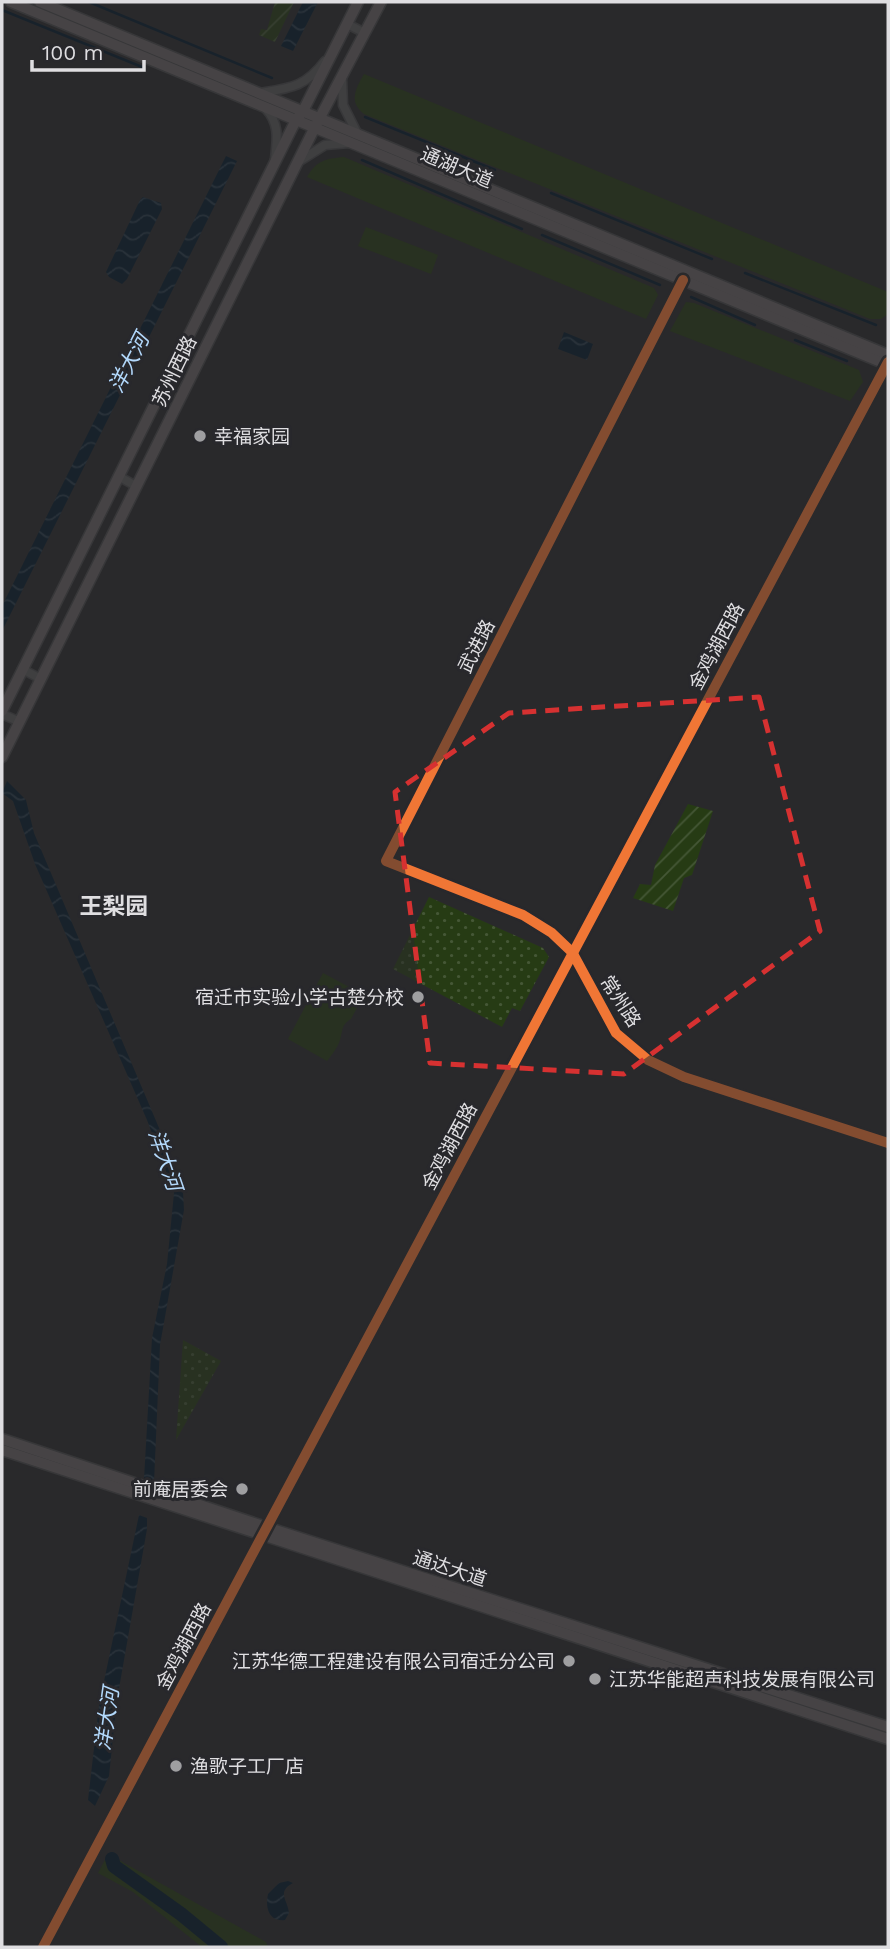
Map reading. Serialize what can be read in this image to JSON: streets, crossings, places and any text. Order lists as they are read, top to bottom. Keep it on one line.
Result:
{"streets":{"main road":["通湖大道","苏州西路","通达大道"],"street":["武进路","金鸡湖西路","常州路"]},"crossings":[["通湖大道","苏州西路"],["通湖大道","武进路"],["通湖大道","金鸡湖西路"],["武进路","常州路"],["金鸡湖西路","常州路"],["金鸡湖西路","通达大道"]],"districts":["王梨园"],"water":["洋大河"],"places":["幸福家园","宿迁市实验小学古楚分校","前庵居委会","江苏华德工程建设有限公司宿迁分公司","江苏华能超声科技发展有限公司","渔歌子工厂店"],"scale_bar":"100 m"}
